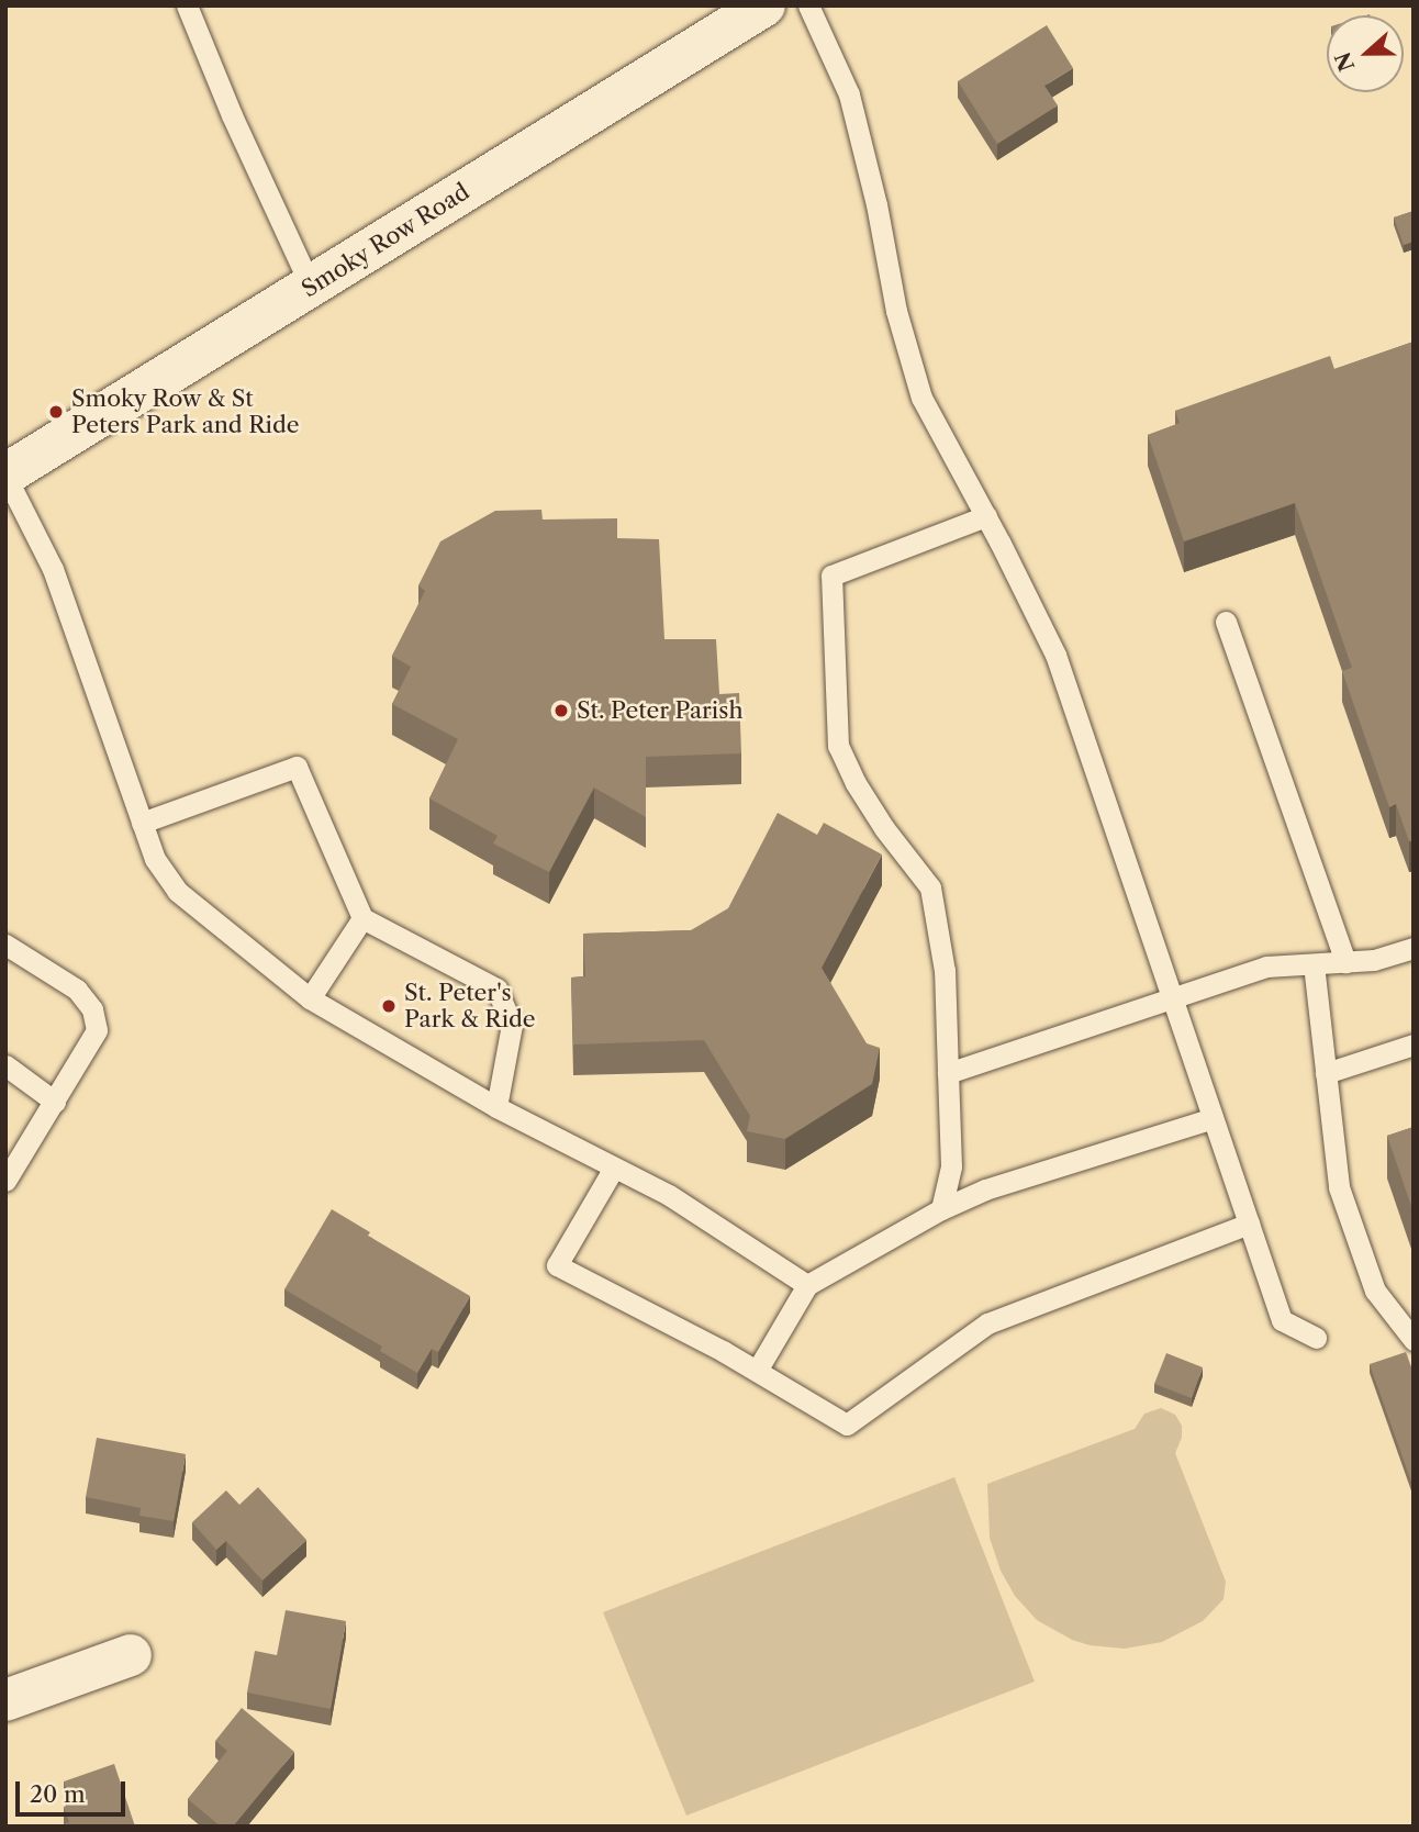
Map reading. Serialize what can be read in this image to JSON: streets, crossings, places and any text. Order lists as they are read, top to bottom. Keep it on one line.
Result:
{"streets":{"main road":["Smoky Row Road"]},"places":["Smoky Row & St Peters Park and Ride","St. Peter Parish","St. Peter's Park & Ride"],"scale_bar":"20 m","north":"left"}
